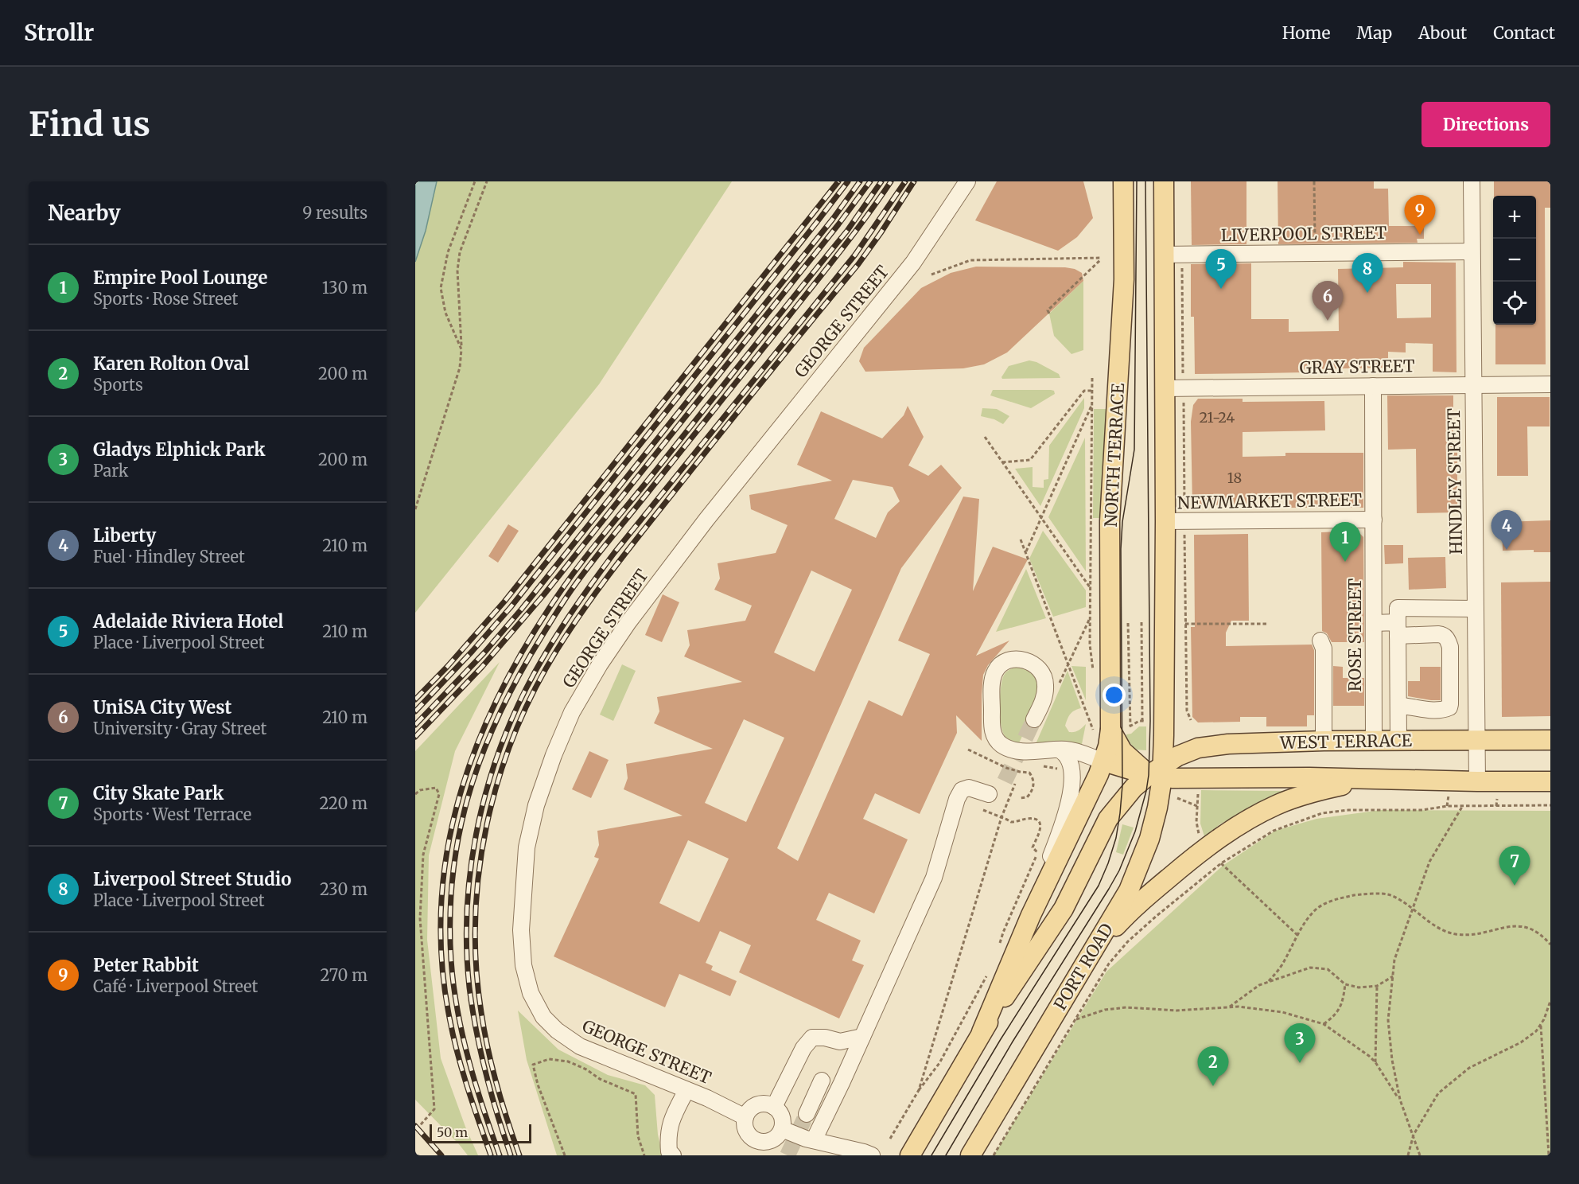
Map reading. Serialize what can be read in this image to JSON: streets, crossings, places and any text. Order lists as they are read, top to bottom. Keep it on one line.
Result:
{"streets":{"main road":["NORTH TERRACE","WEST TERRACE","PORT ROAD"],"street":["LIVERPOOL STREET","GEORGE STREET","GRAY STREET","HINDLEY STREET","NEWMARKET STREET","ROSE STREET"]},"crossings":[["LIVERPOOL STREET","HINDLEY STREET"],["GRAY STREET","HINDLEY STREET"],["GRAY STREET","ROSE STREET"],["NORTH TERRACE","WEST TERRACE"],["NORTH TERRACE","PORT ROAD"],["HINDLEY STREET","WEST TERRACE"],["NEWMARKET STREET","ROSE STREET"],["ROSE STREET","WEST TERRACE"],["WEST TERRACE","PORT ROAD"]],"house_numbers":["21-24","18"],"scale_bar":"50 m","page":{"header":"Strollr","nav":["Home","Map","About","Contact"],"buttons":"Directions","title":"Find us","heading":["Nearby","9 results"],"pins":["9","5","8","6","4","1","7","3","2"],"map_buttons":["+","−"],"list":[{"mark":"1","name":"Empire Pool Lounge","note":"Sports · Rose Street","value":"130 m"},{"mark":"2","name":"Karen Rolton Oval","note":"Sports","value":"200 m"},{"mark":"3","name":"Gladys Elphick Park","note":"Park","value":"200 m"},{"mark":"4","name":"Liberty","note":"Fuel · Hindley Street","value":"210 m"},{"mark":"5","name":"Adelaide Riviera Hotel","note":"Place · Liverpool Street","value":"210 m"},{"mark":"6","name":"UniSA City West","note":"University · Gray Street","value":"210 m"},{"mark":"7","name":"City Skate Park","note":"Sports · West Terrace","value":"220 m"},{"mark":"8","name":"Liverpool Street Studio","note":"Place · Liverpool Street","value":"230 m"},{"mark":"9","name":"Peter Rabbit","note":"Café · Liverpool Street","value":"270 m"}],"scale":"50 m"}}
